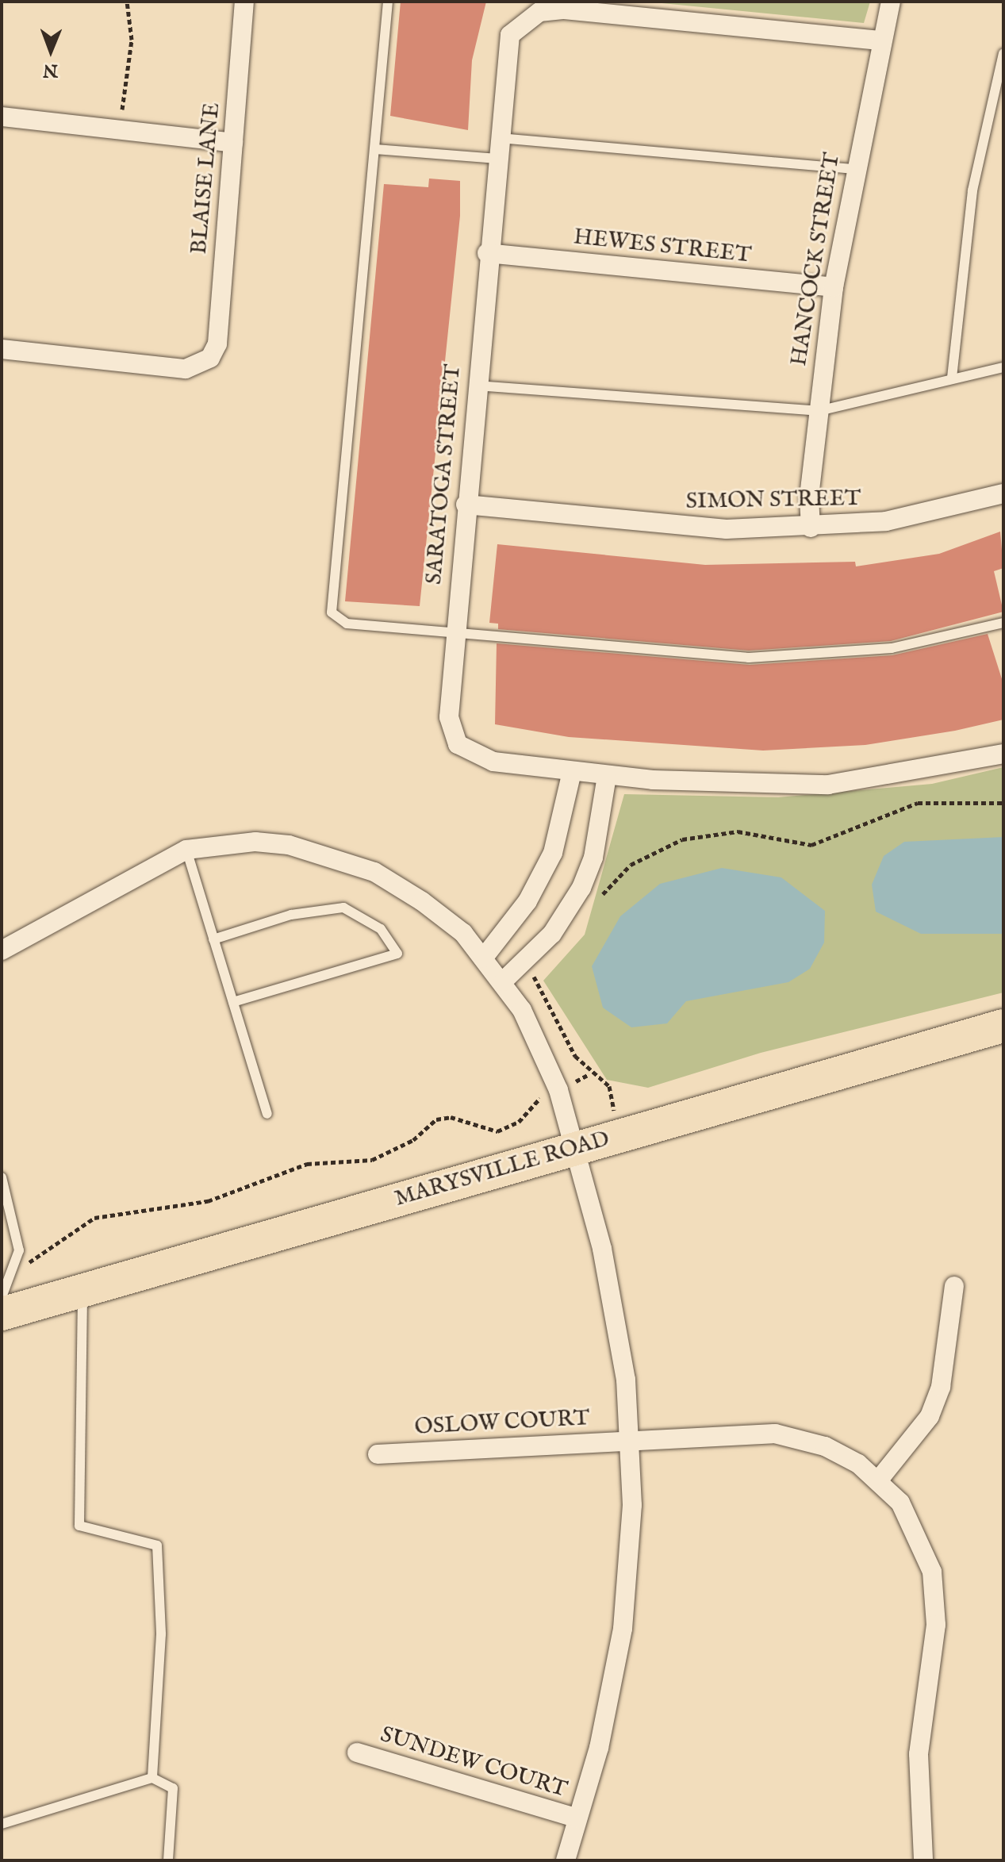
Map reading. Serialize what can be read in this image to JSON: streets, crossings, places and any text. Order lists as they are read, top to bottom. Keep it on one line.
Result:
{"streets":{"highway":["MARYSVILLE ROAD"],"street":["BLAISE LANE","HEWES STREET","HANCOCK STREET","SARATOGA STREET","SIMON STREET","OSLOW COURT","SUNDEW COURT"]},"crossings":[["HEWES STREET","HANCOCK STREET"],["HEWES STREET","SARATOGA STREET"],["HANCOCK STREET","SARATOGA STREET"],["HANCOCK STREET","SIMON STREET"],["SARATOGA STREET","SIMON STREET"]],"north":"bottom"}
